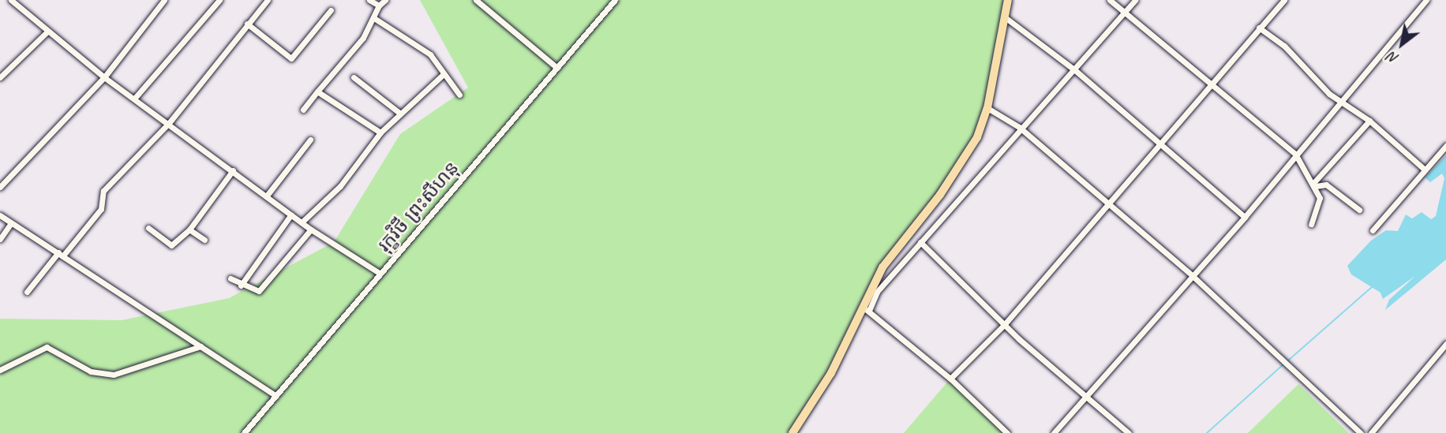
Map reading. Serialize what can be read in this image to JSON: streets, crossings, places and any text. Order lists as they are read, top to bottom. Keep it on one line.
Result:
{"streets":{"street":["រុក្ខវិថី ព្រះសីហនុ"]},"north":"bottom left"}
